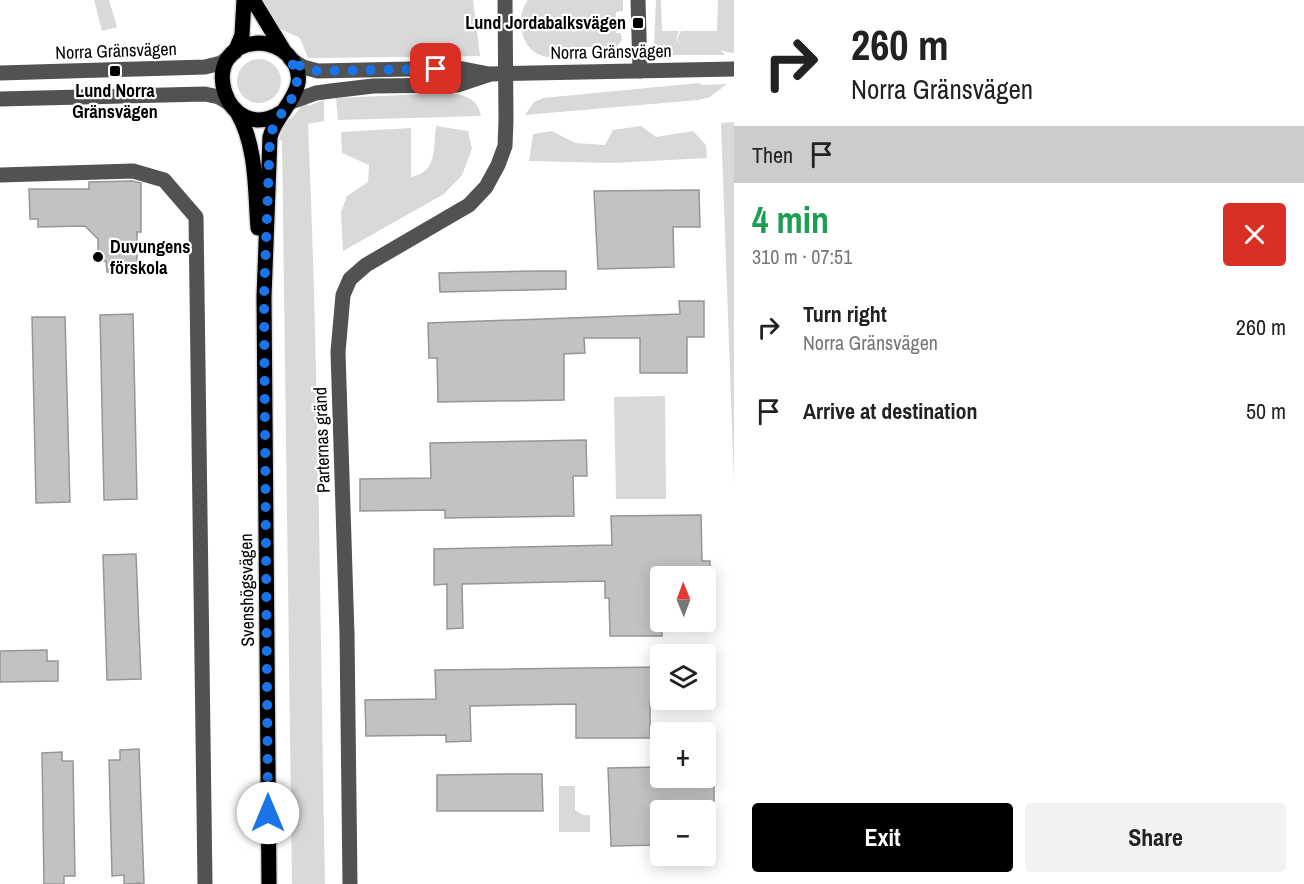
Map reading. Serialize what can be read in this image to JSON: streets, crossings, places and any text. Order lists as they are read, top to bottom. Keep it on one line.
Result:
{"streets":{"main road":["Svenshögsvägen"],"street":["Norra Gränsvägen","Parternas gränd"]},"crossings":[["Norra Gränsvägen","Parternas gränd"],["Norra Gränsvägen","Svenshögsvägen"]],"places":{"transit":["Lund Jordabalksvägen","Lund Norra Gränsvägen"],"other":["Duvungens förskola"]},"north":"top","page":{"turn":["260 m","Norra Gränsvägen"],"then":"Then","heading":["4 min","310 m · 07:51"],"list":[{"name":"Turn right","note":"Norra Gränsvägen","value":"260 m"},{"name":"Arrive at destination","value":"50 m"}],"map_buttons":["+","−"],"buttons":["Exit","Share"]}}
